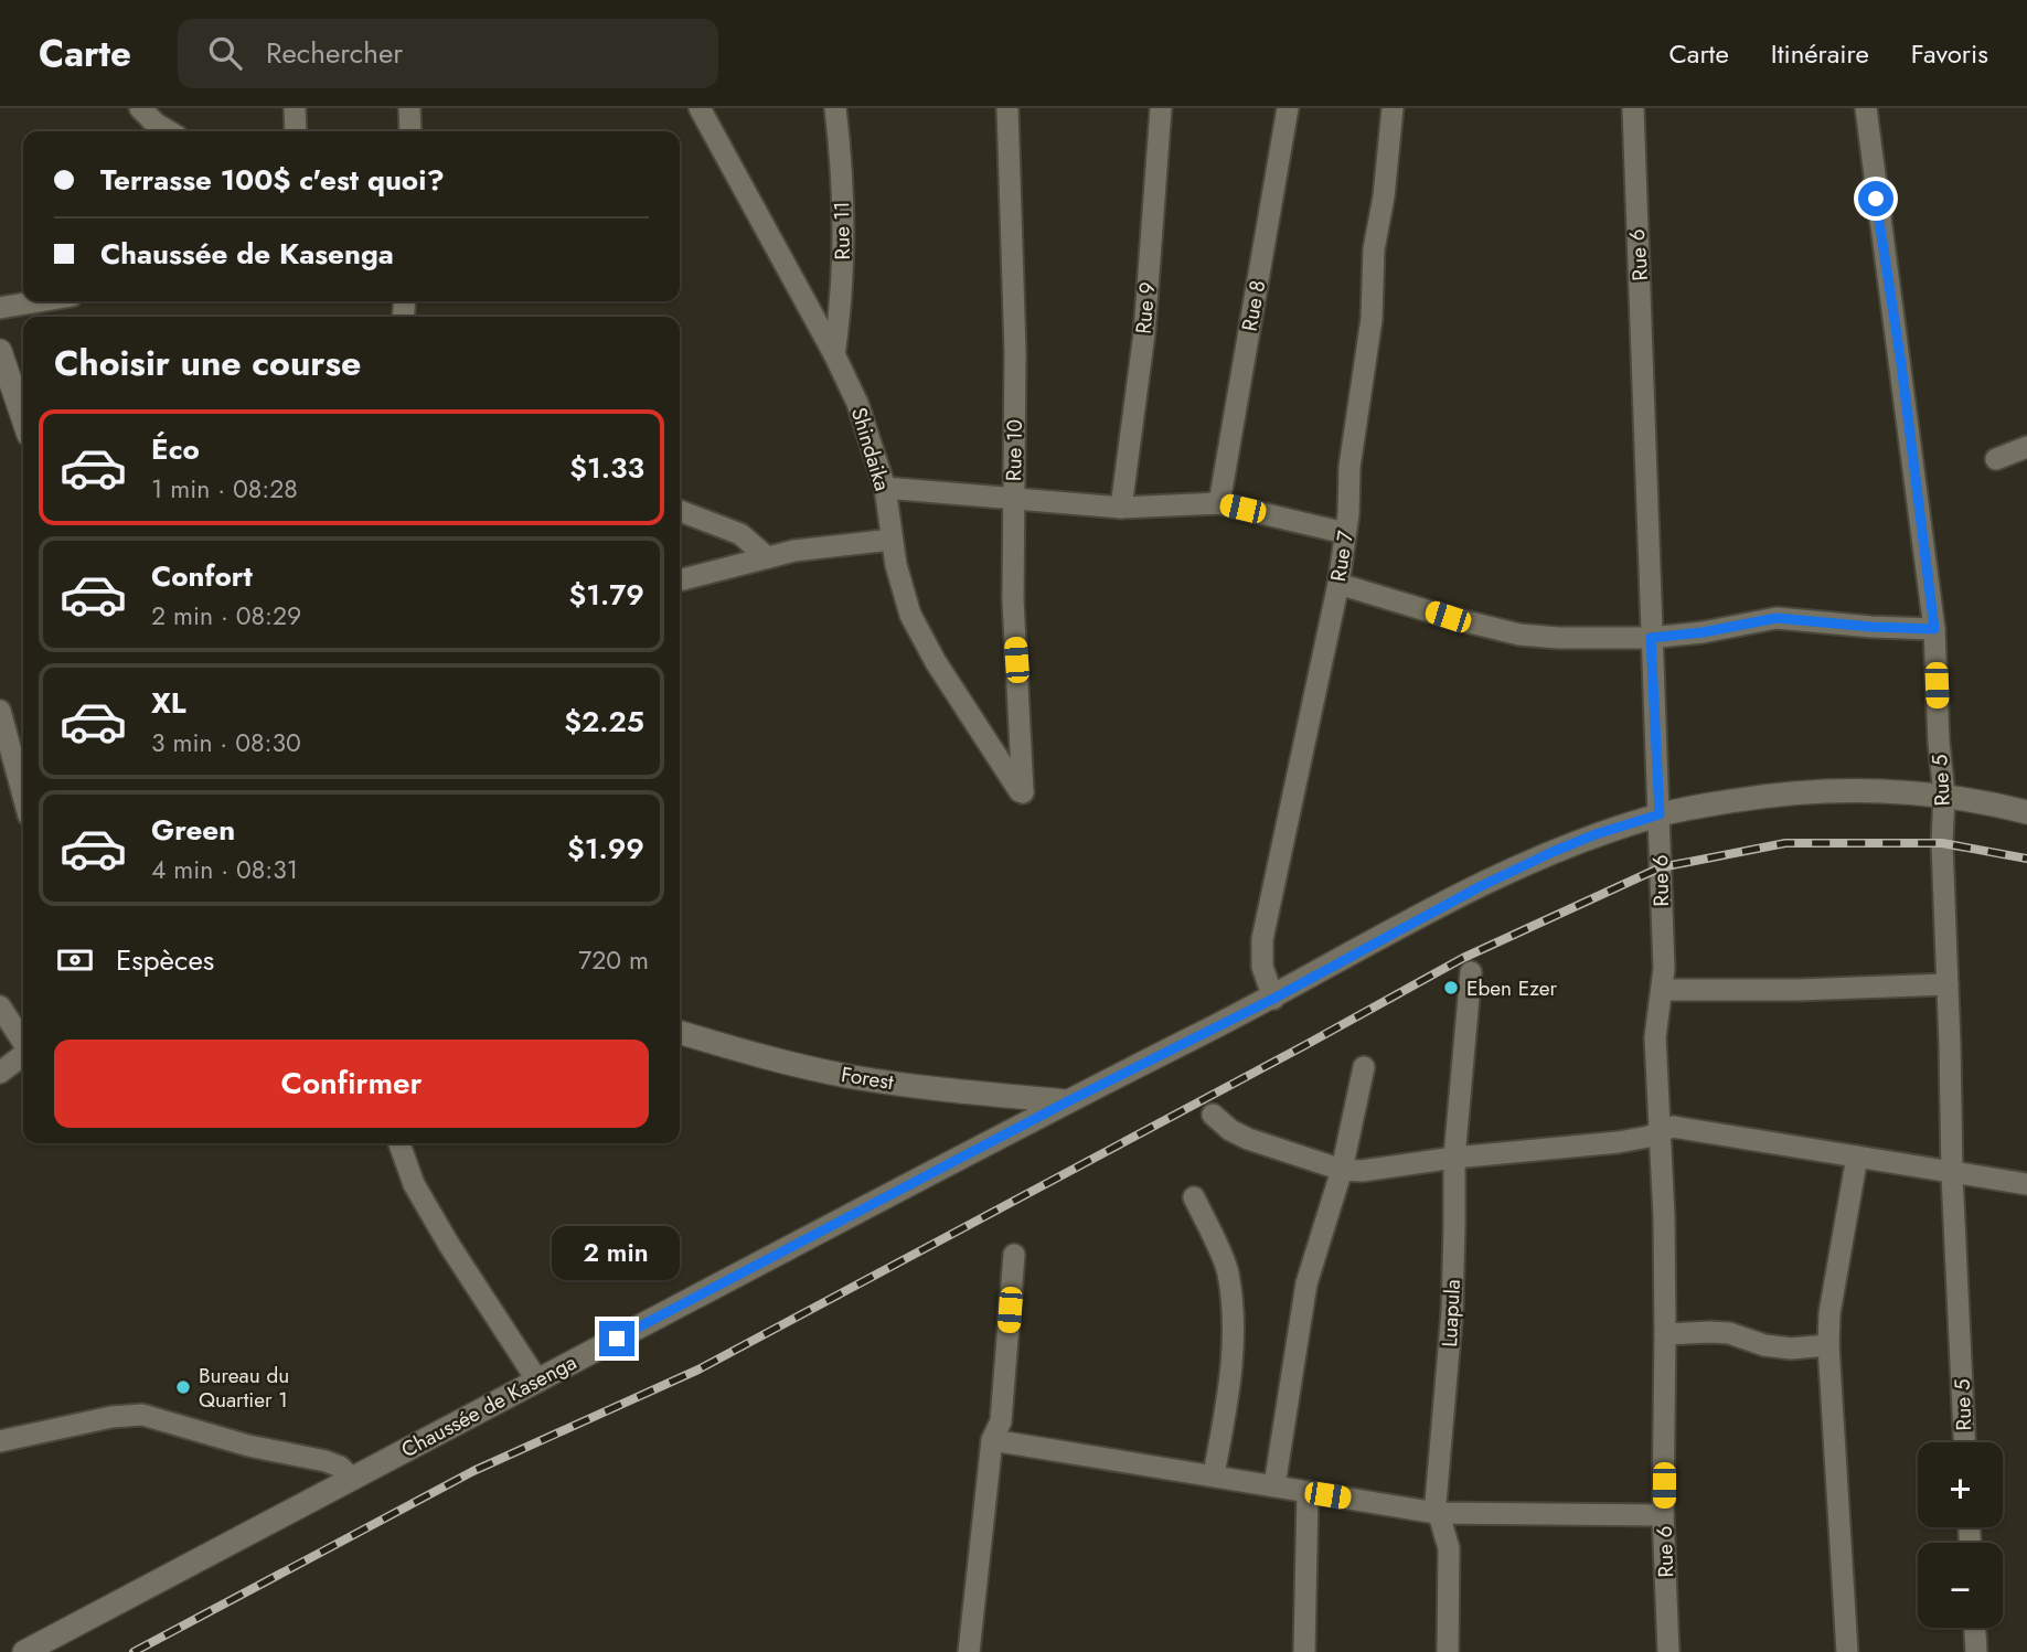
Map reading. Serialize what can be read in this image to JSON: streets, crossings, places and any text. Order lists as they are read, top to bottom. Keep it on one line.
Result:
{"streets":{"main road":["Forest","Chaussée de Kasenga"],"street":["Rue 11","Rue 6","Rue 8","Rue 9","Shindaika","Rue 10","Rue 7","Rue 5","Luapula"]},"crossings":[["Rue 11","Shindaika"],["Rue 6","Chaussée de Kasenga"],["Shindaika","Rue 10"],["Rue 7","Chaussée de Kasenga"],["Rue 5","Chaussée de Kasenga"],["Forest","Chaussée de Kasenga"]],"places":["Eben Ezer","Bureau du Quartier 1"],"page":{"header":"Carte","search":"Rechercher","nav":["Carte","Itinéraire","Favoris"],"banner":["Terrasse 100$ c'est quoi?","Chaussée de Kasenga"],"heading":"Choisir une course","list":[{"name":"Éco","note":"1 min · 08:28","value":"$1.33"},{"name":"Confort","note":"2 min · 08:29","value":"$1.79"},{"name":"XL","note":"3 min · 08:30","value":"$2.25"},{"name":"Green","note":"4 min · 08:31","value":"$1.99"}],"pay":["Espèces","720 m"],"buttons":"Confirmer","bubble":"2 min","map_buttons":["+","−"]}}
